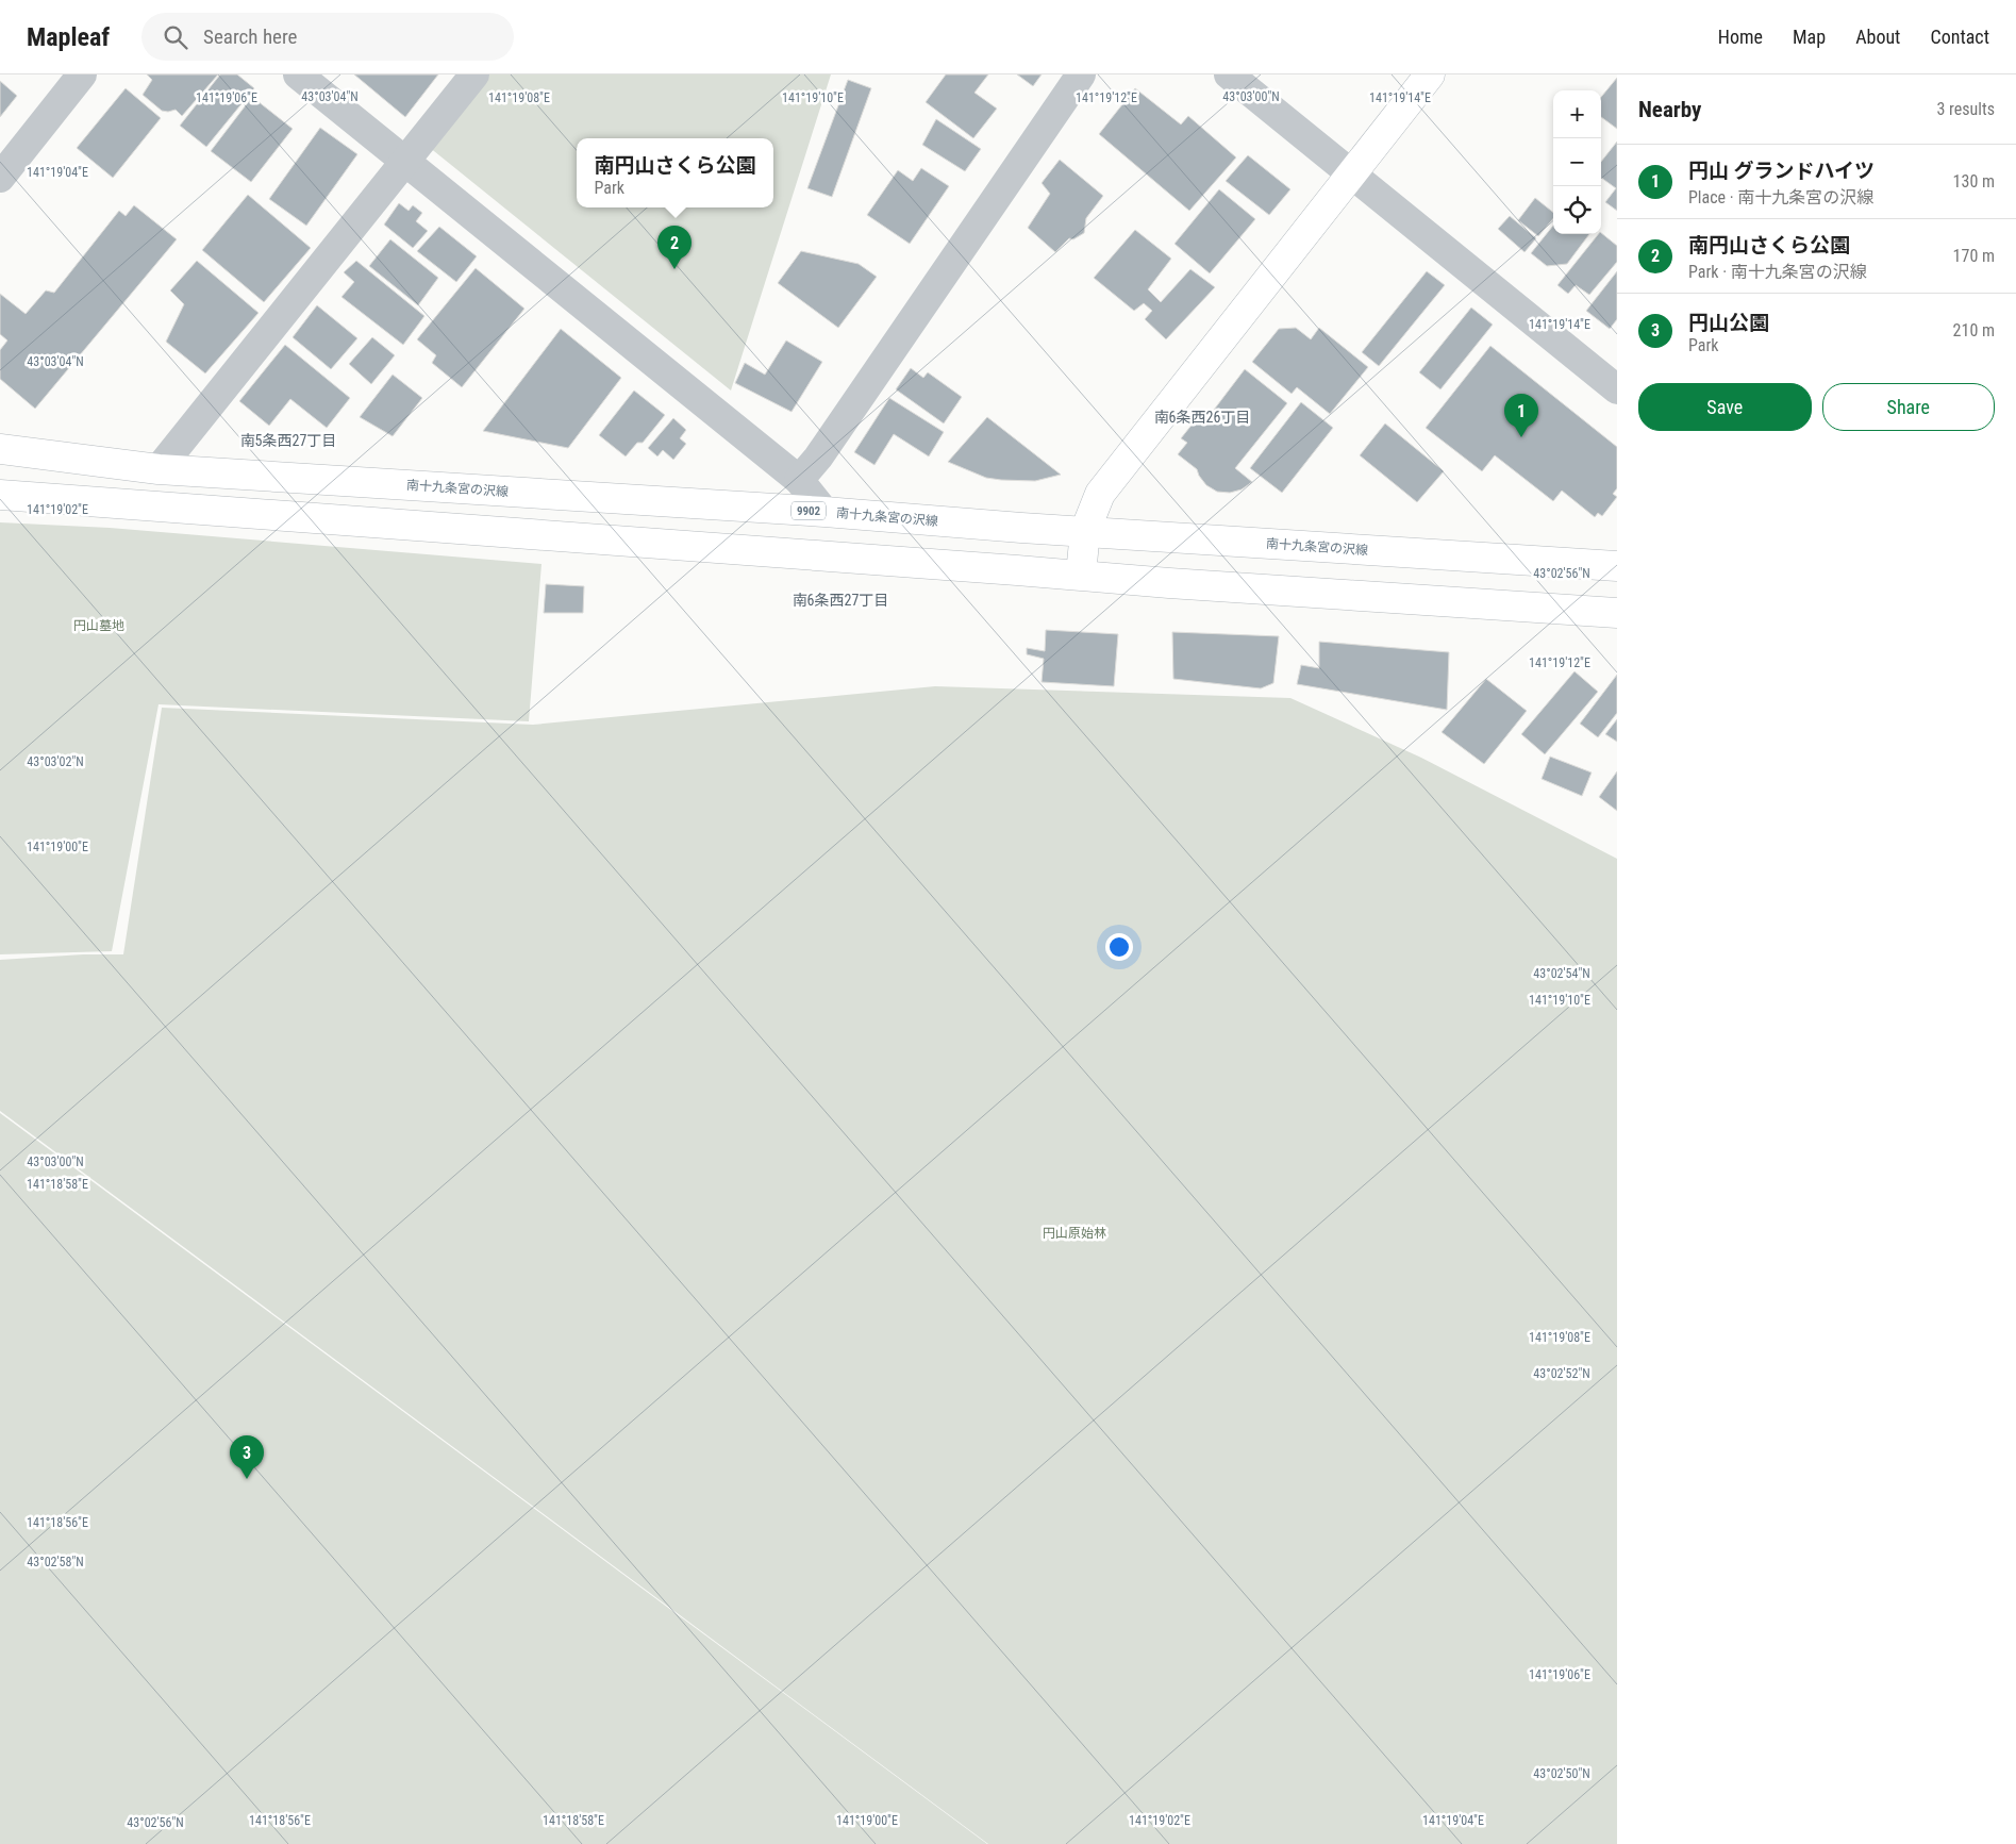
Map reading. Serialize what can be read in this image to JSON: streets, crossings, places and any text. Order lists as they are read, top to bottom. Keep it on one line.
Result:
{"streets":{"main road":["南十九条宮の沢線","9902"]},"districts":["南6条西26丁目","南5条西27丁目","南6条西27丁目"],"parks":["円山墓地","円山原始林"],"page":{"header":"Mapleaf","search":"Search here","nav":["Home","Map","About","Contact"],"heading":["Nearby","3 results"],"map_buttons":["+","−"],"popup":["南円山さくら公園","Park"],"list":[{"mark":"1","name":"円山 グランドハイツ","note":"Place · 南十九条宮の沢線","value":"130 m"},{"mark":"2","name":"南円山さくら公園","note":"Park · 南十九条宮の沢線","value":"170 m"},{"mark":"3","name":"円山公園","note":"Park","value":"210 m"}],"pins":["2","1","3"],"buttons":["Save","Share"]},"coordinates":["43°03'00\"N","43°03'04\"N","141°19'14\"E","141°19'06\"E","141°19'08\"E","141°19'10\"E","141°19'12\"E","141°19'04\"E","141°19'02\"E","43°02'56\"N","43°03'02\"N","141°19'00\"E","43°02'54\"N","141°18'58\"E","43°02'52\"N","141°18'56\"E","43°02'58\"N","43°02'50\"N"]}
